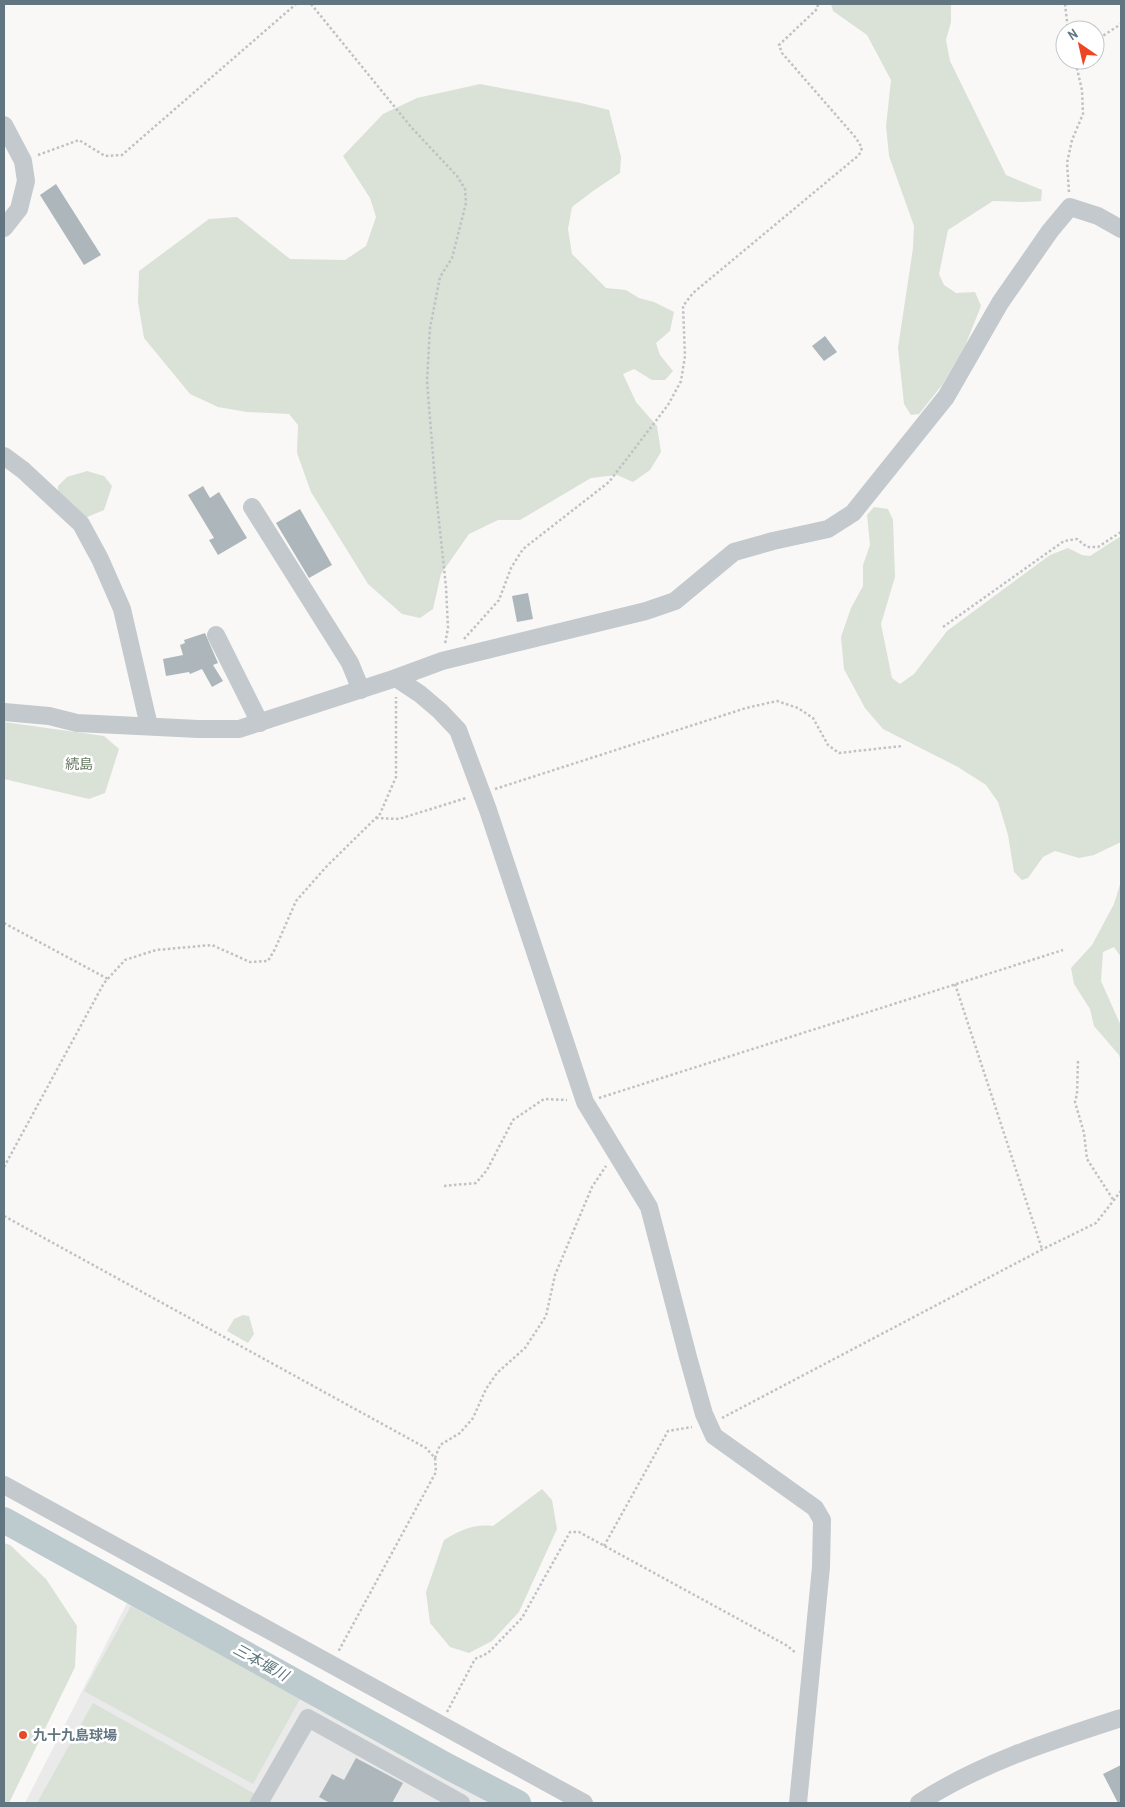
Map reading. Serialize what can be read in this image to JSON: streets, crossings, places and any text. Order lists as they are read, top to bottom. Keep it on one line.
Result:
{"water":["三本堰川"],"parks":["続島"],"places":["九十九島球場"],"north":"top left"}
